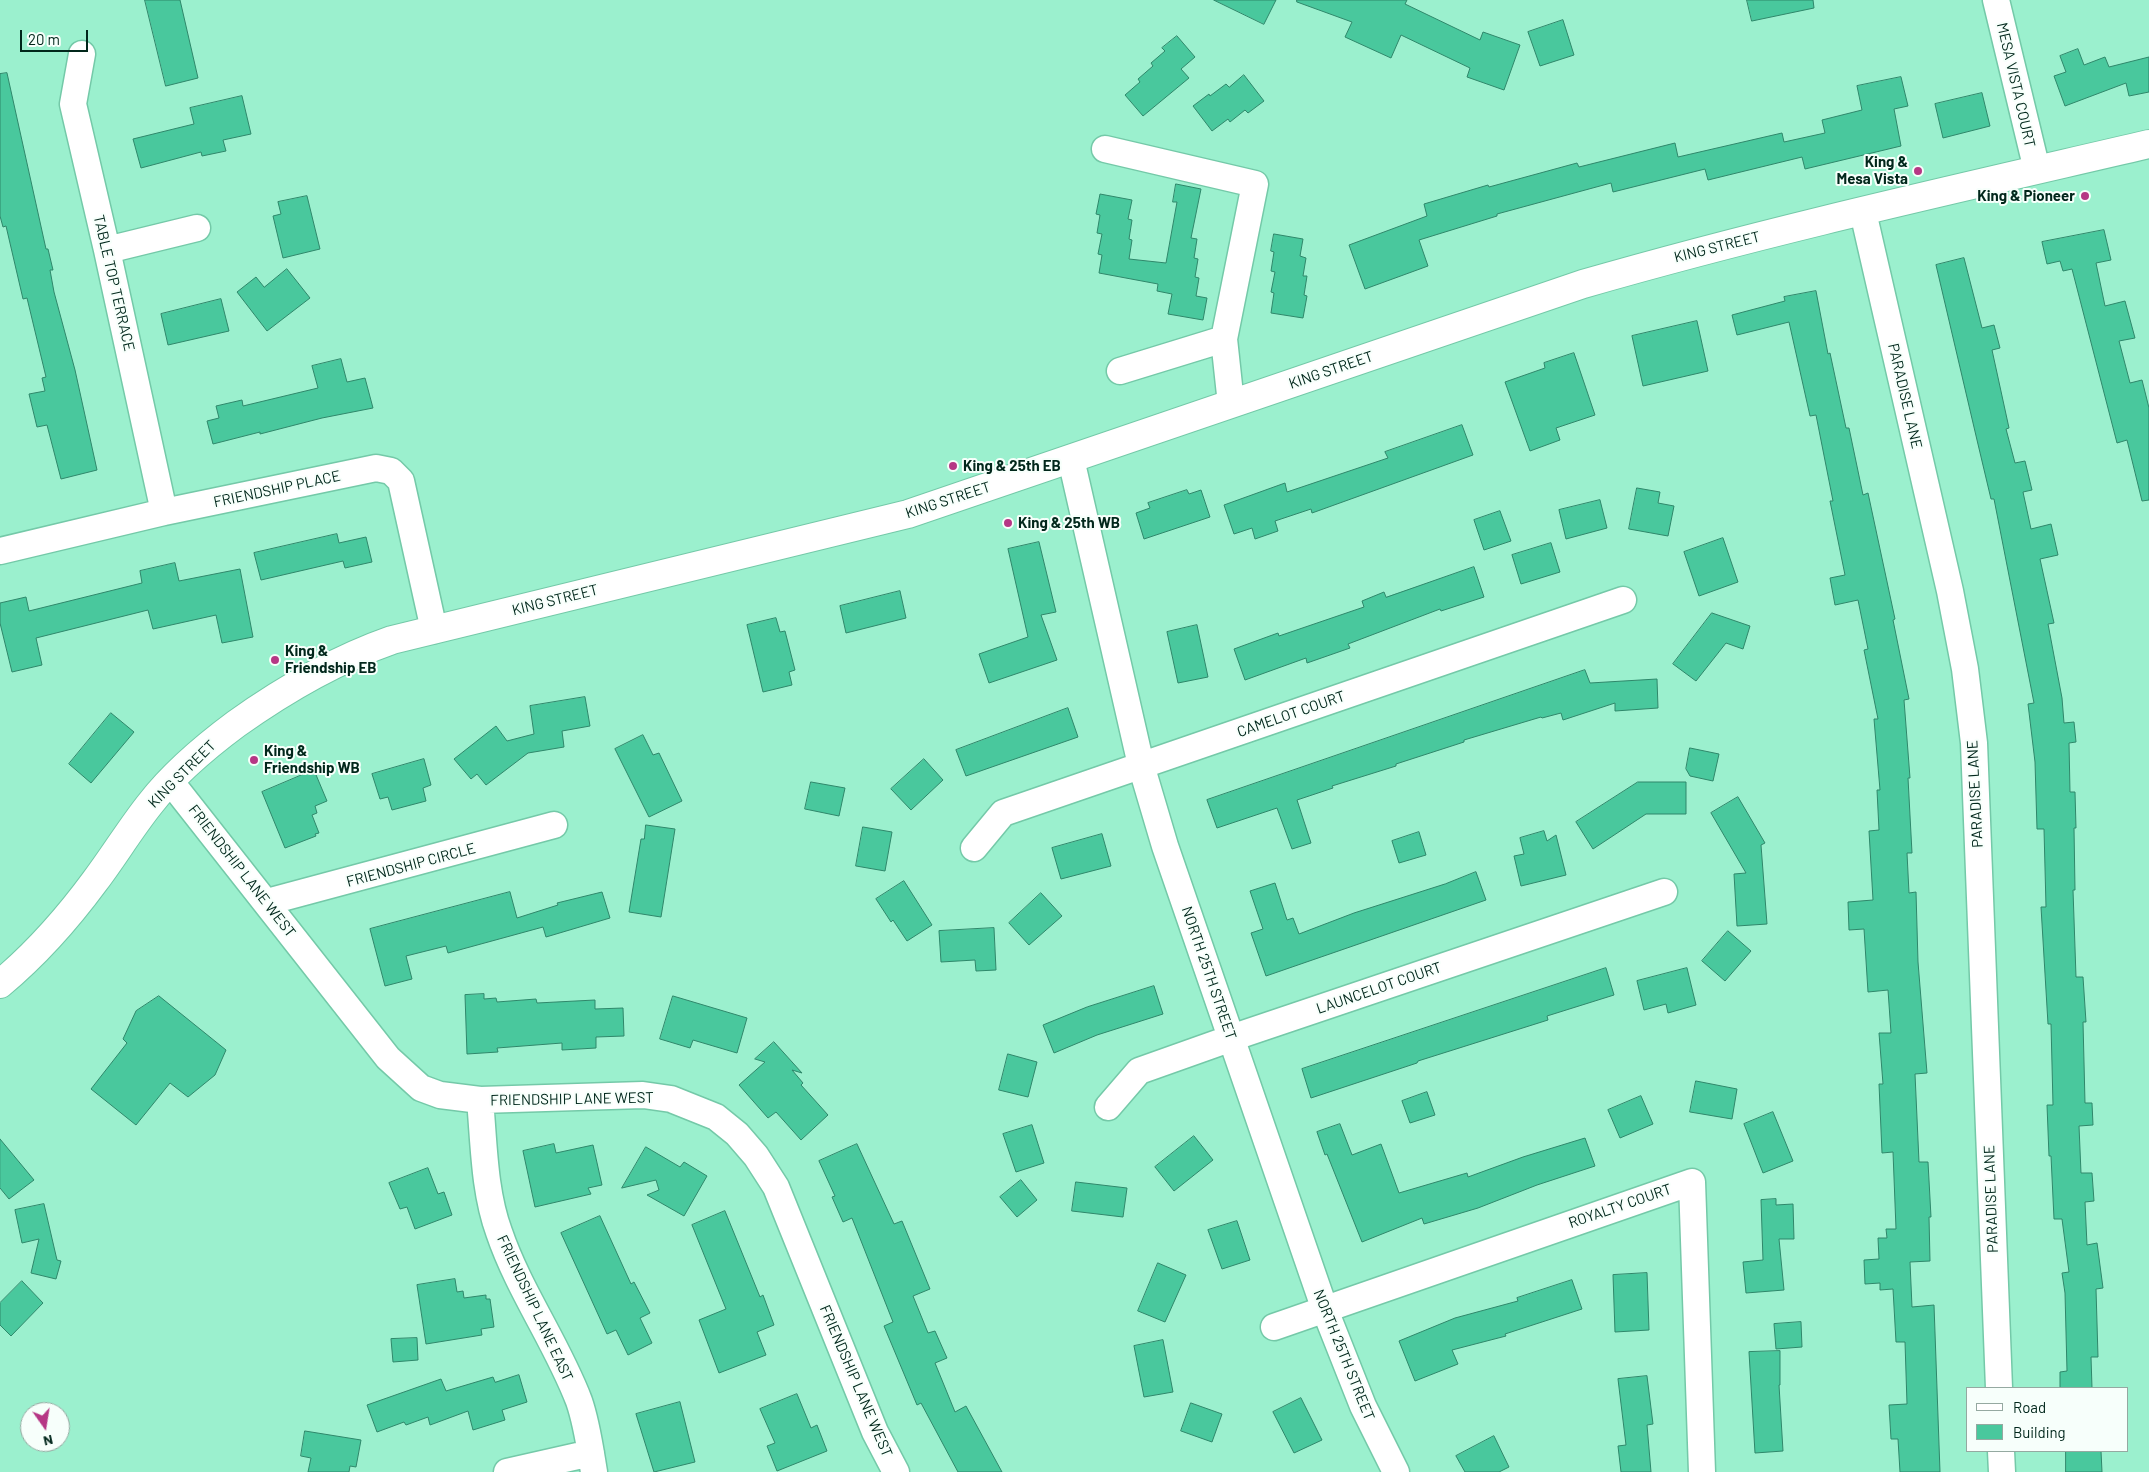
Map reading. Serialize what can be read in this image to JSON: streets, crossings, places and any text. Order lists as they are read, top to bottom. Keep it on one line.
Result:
{"streets":{"street":["MESA VISTA COURT","KING STREET","TABLE TOP TERRACE","PARADISE LANE","FRIENDSHIP PLACE","CAMELOT COURT","FRIENDSHIP CIRCLE","FRIENDSHIP LANE WEST","NORTH 25TH STREET","LAUNCELOT COURT","ROYALTY COURT","FRIENDSHIP LANE EAST"]},"crossings":[["MESA VISTA COURT","KING STREET"],["KING STREET","PARADISE LANE"],["KING STREET","FRIENDSHIP PLACE"],["KING STREET","FRIENDSHIP LANE WEST"],["KING STREET","NORTH 25TH STREET"],["TABLE TOP TERRACE","FRIENDSHIP PLACE"],["CAMELOT COURT","NORTH 25TH STREET"],["FRIENDSHIP CIRCLE","FRIENDSHIP LANE WEST"],["FRIENDSHIP LANE WEST","FRIENDSHIP LANE EAST"],["NORTH 25TH STREET","LAUNCELOT COURT"],["NORTH 25TH STREET","ROYALTY COURT"]],"places":["King & Mesa Vista","King & Pioneer","King & 25th EB","King & 25th WB","King & Friendship EB","King & Friendship WB"],"legend":["Road","Building"],"scale_bar":"20 m","north":"bottom"}
